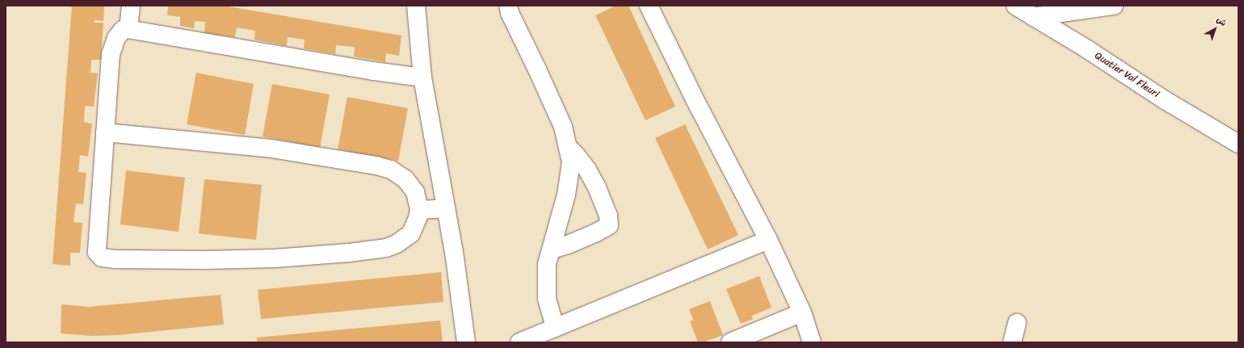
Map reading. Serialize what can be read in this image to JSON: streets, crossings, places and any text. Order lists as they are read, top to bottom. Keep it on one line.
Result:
{"streets":{"street":["Quatier Val Fleuri"]},"north":"top right"}
